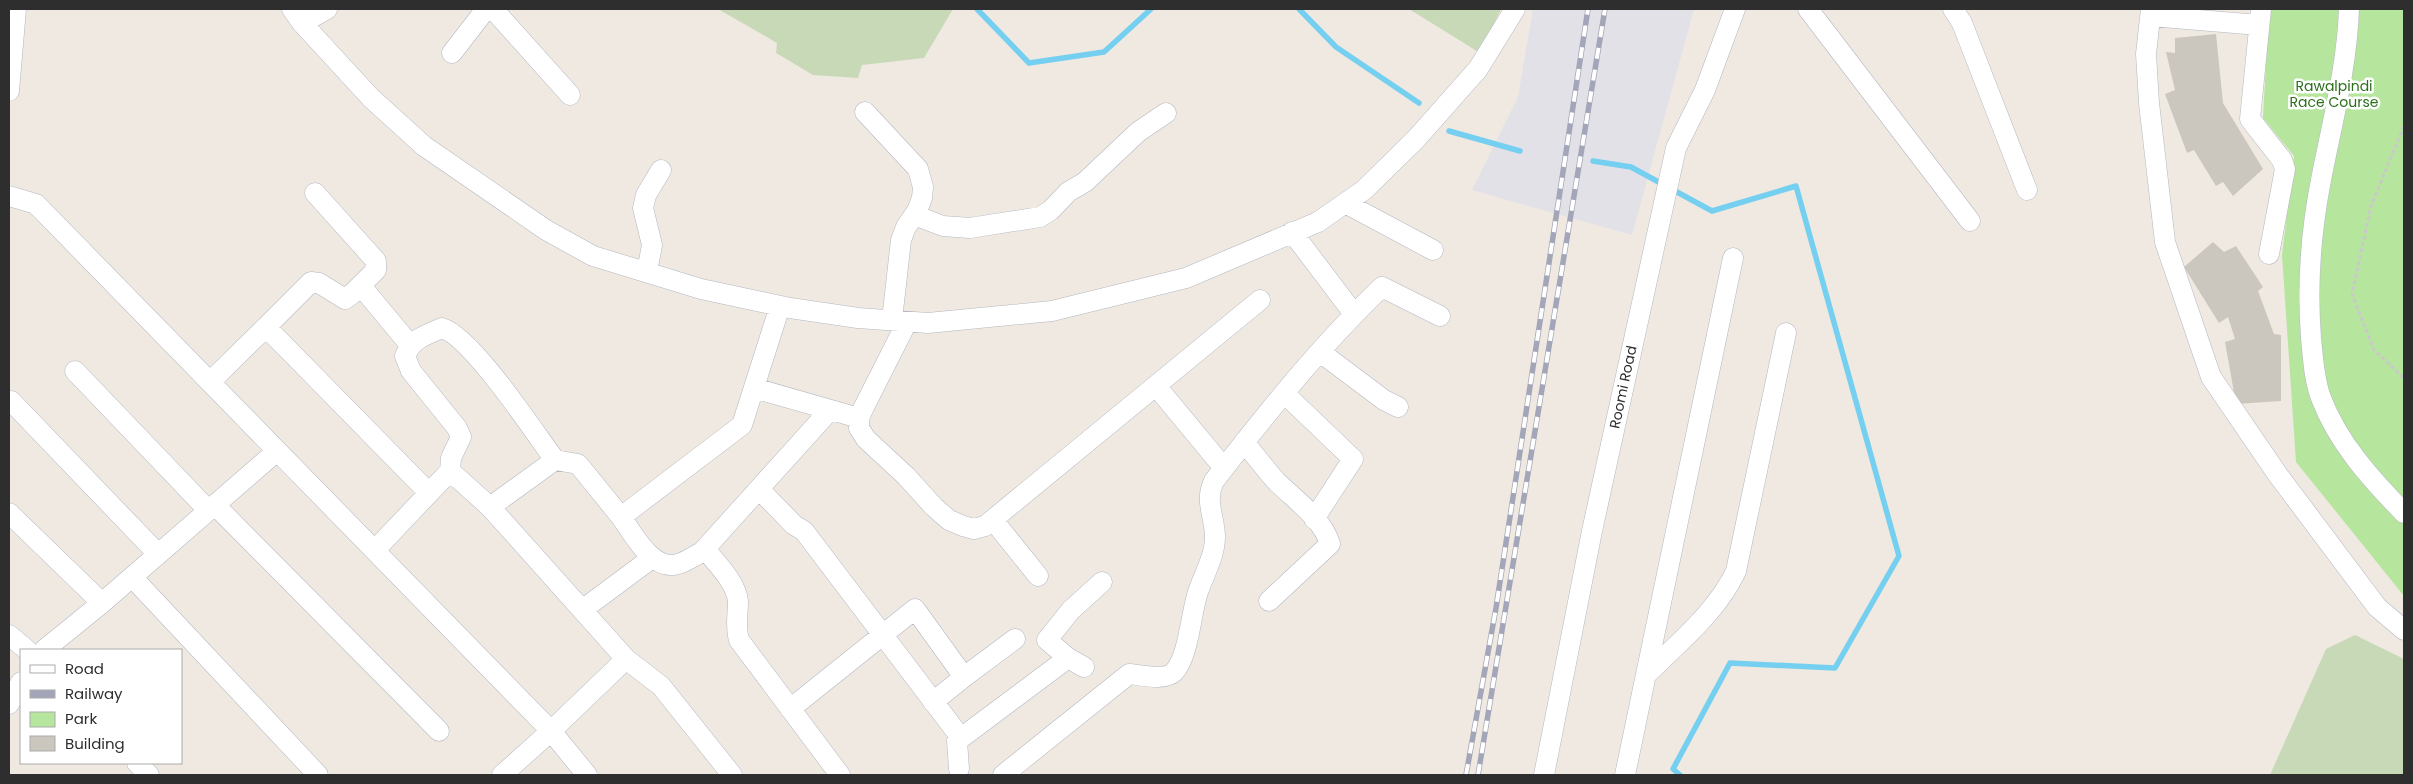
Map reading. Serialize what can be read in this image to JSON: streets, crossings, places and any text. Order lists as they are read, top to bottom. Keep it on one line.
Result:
{"streets":{"street":["Roomi Road"]},"parks":["Rawalpindi Race Course"],"legend":["Road","Railway","Park","Building"]}
